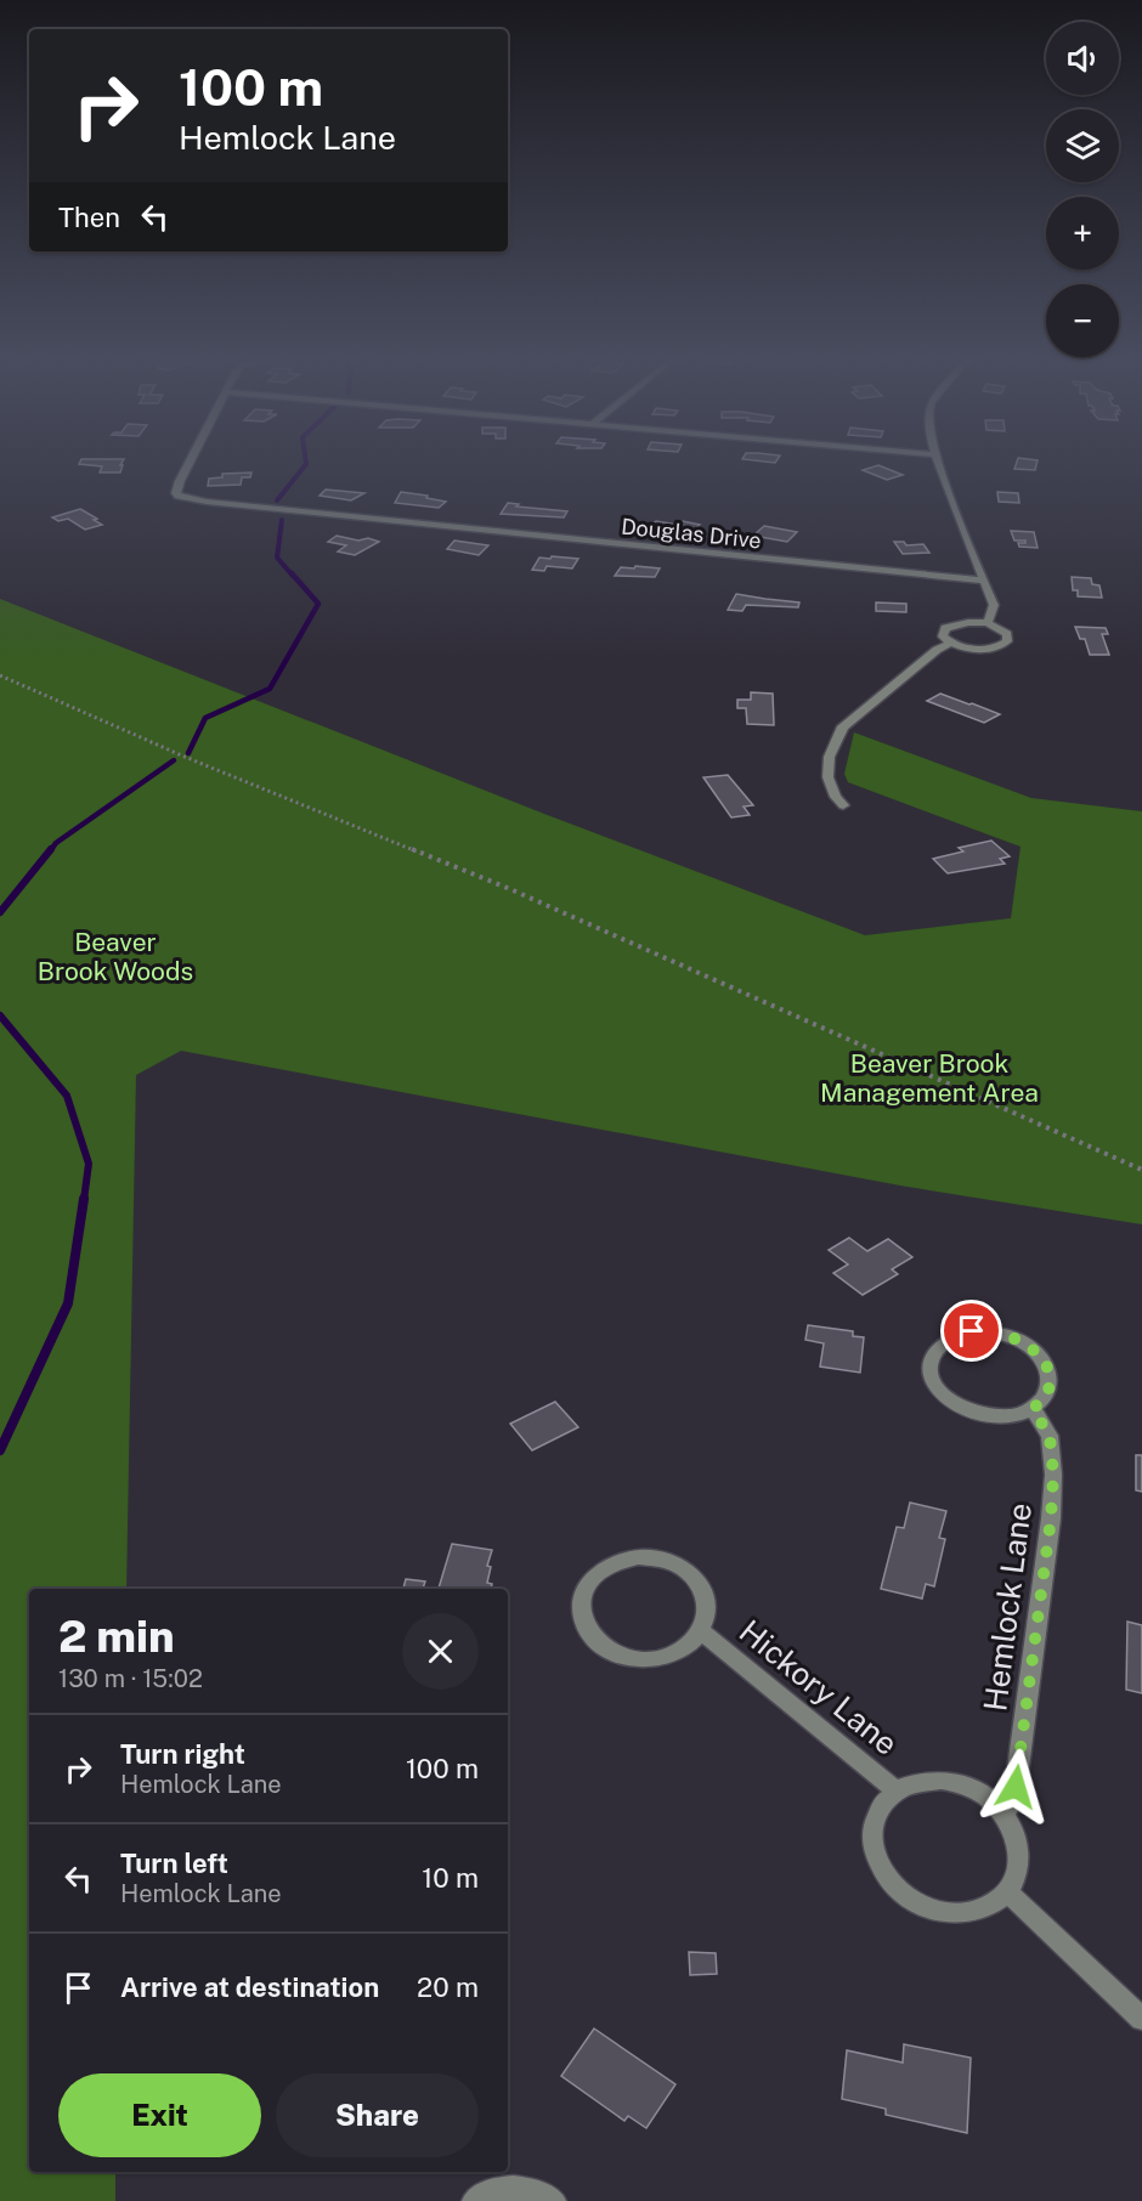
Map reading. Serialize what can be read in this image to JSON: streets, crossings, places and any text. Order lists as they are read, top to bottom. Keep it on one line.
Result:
{"streets":{"street":["Douglas Drive","Hemlock Lane","Hickory Lane"]},"crossings":[["Hemlock Lane","Hickory Lane"]],"parks":["Beaver Brook Woods","Beaver Brook Management Area"],"page":{"map_buttons":["+","−"],"turn":["100 m","Hemlock Lane"],"then":"Then","heading":["2 min","130 m · 15:02"],"list":[{"name":"Turn right","note":"Hemlock Lane","value":"100 m"},{"name":"Turn left","note":"Hemlock Lane","value":"10 m"},{"name":"Arrive at destination","value":"20 m"}],"buttons":["Exit","Share"]}}
